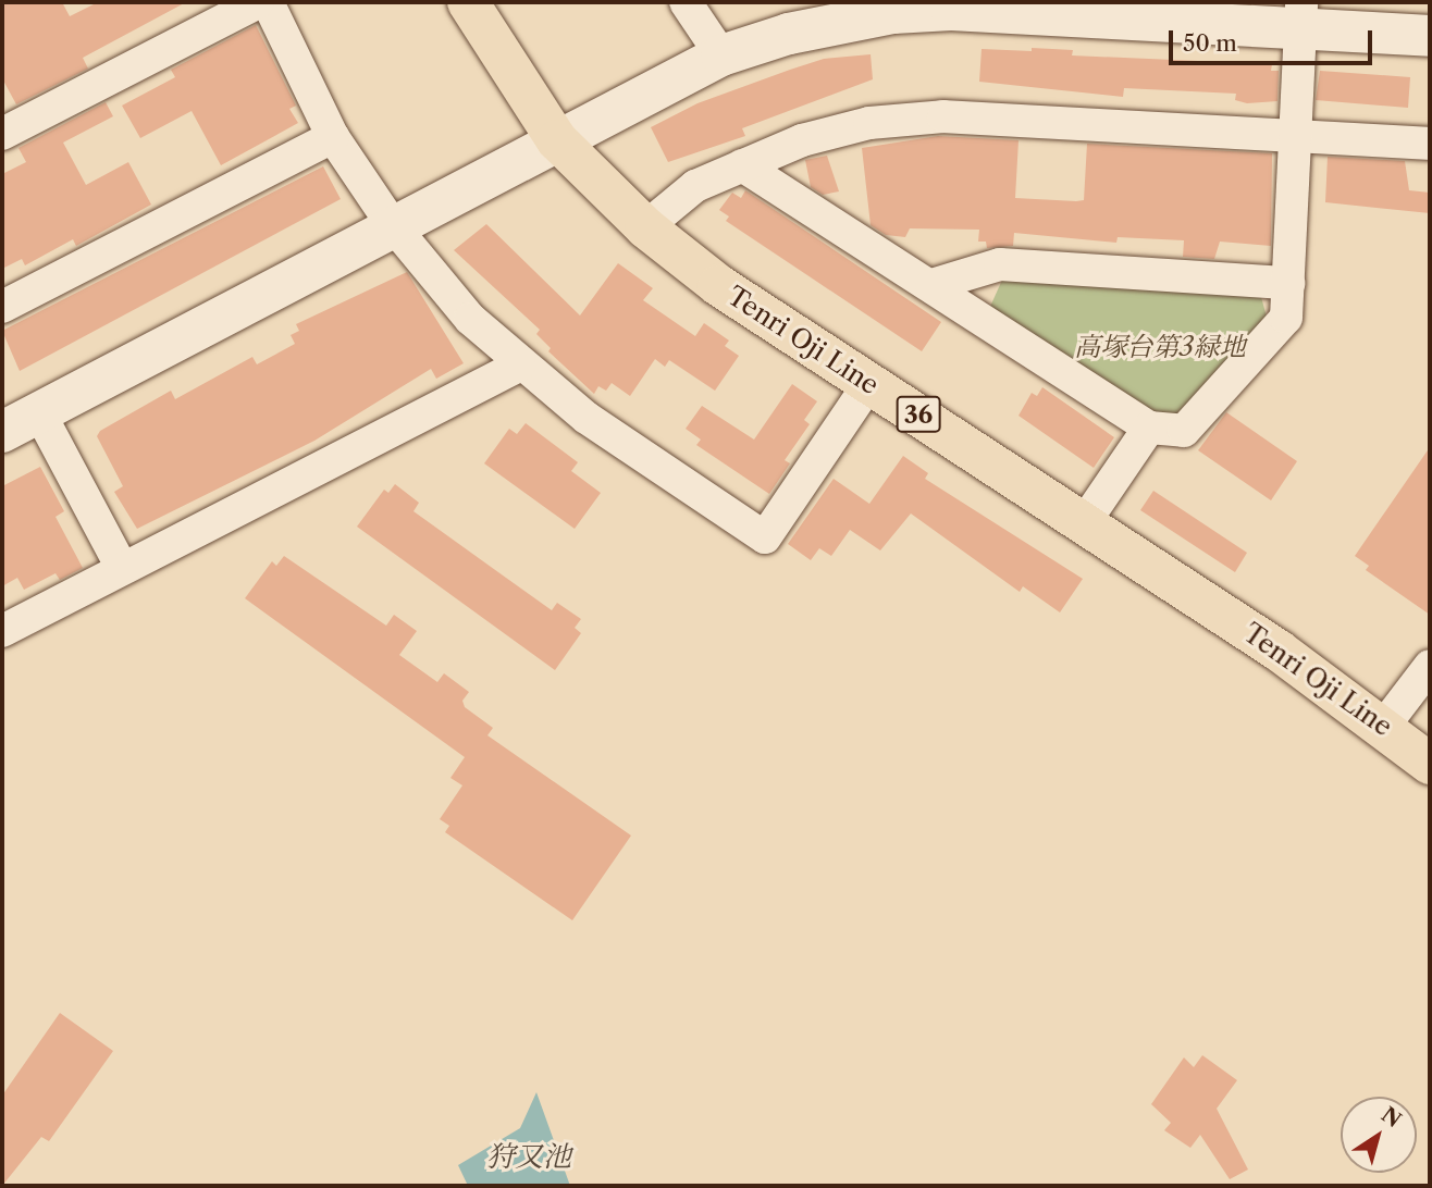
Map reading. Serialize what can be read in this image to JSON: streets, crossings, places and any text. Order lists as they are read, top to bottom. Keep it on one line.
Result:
{"streets":{"main road":["Tenri Oji Line","36"]},"water":["狩又池"],"parks":["高塚台第3緑地"],"scale_bar":"50 m","north":"top right"}
